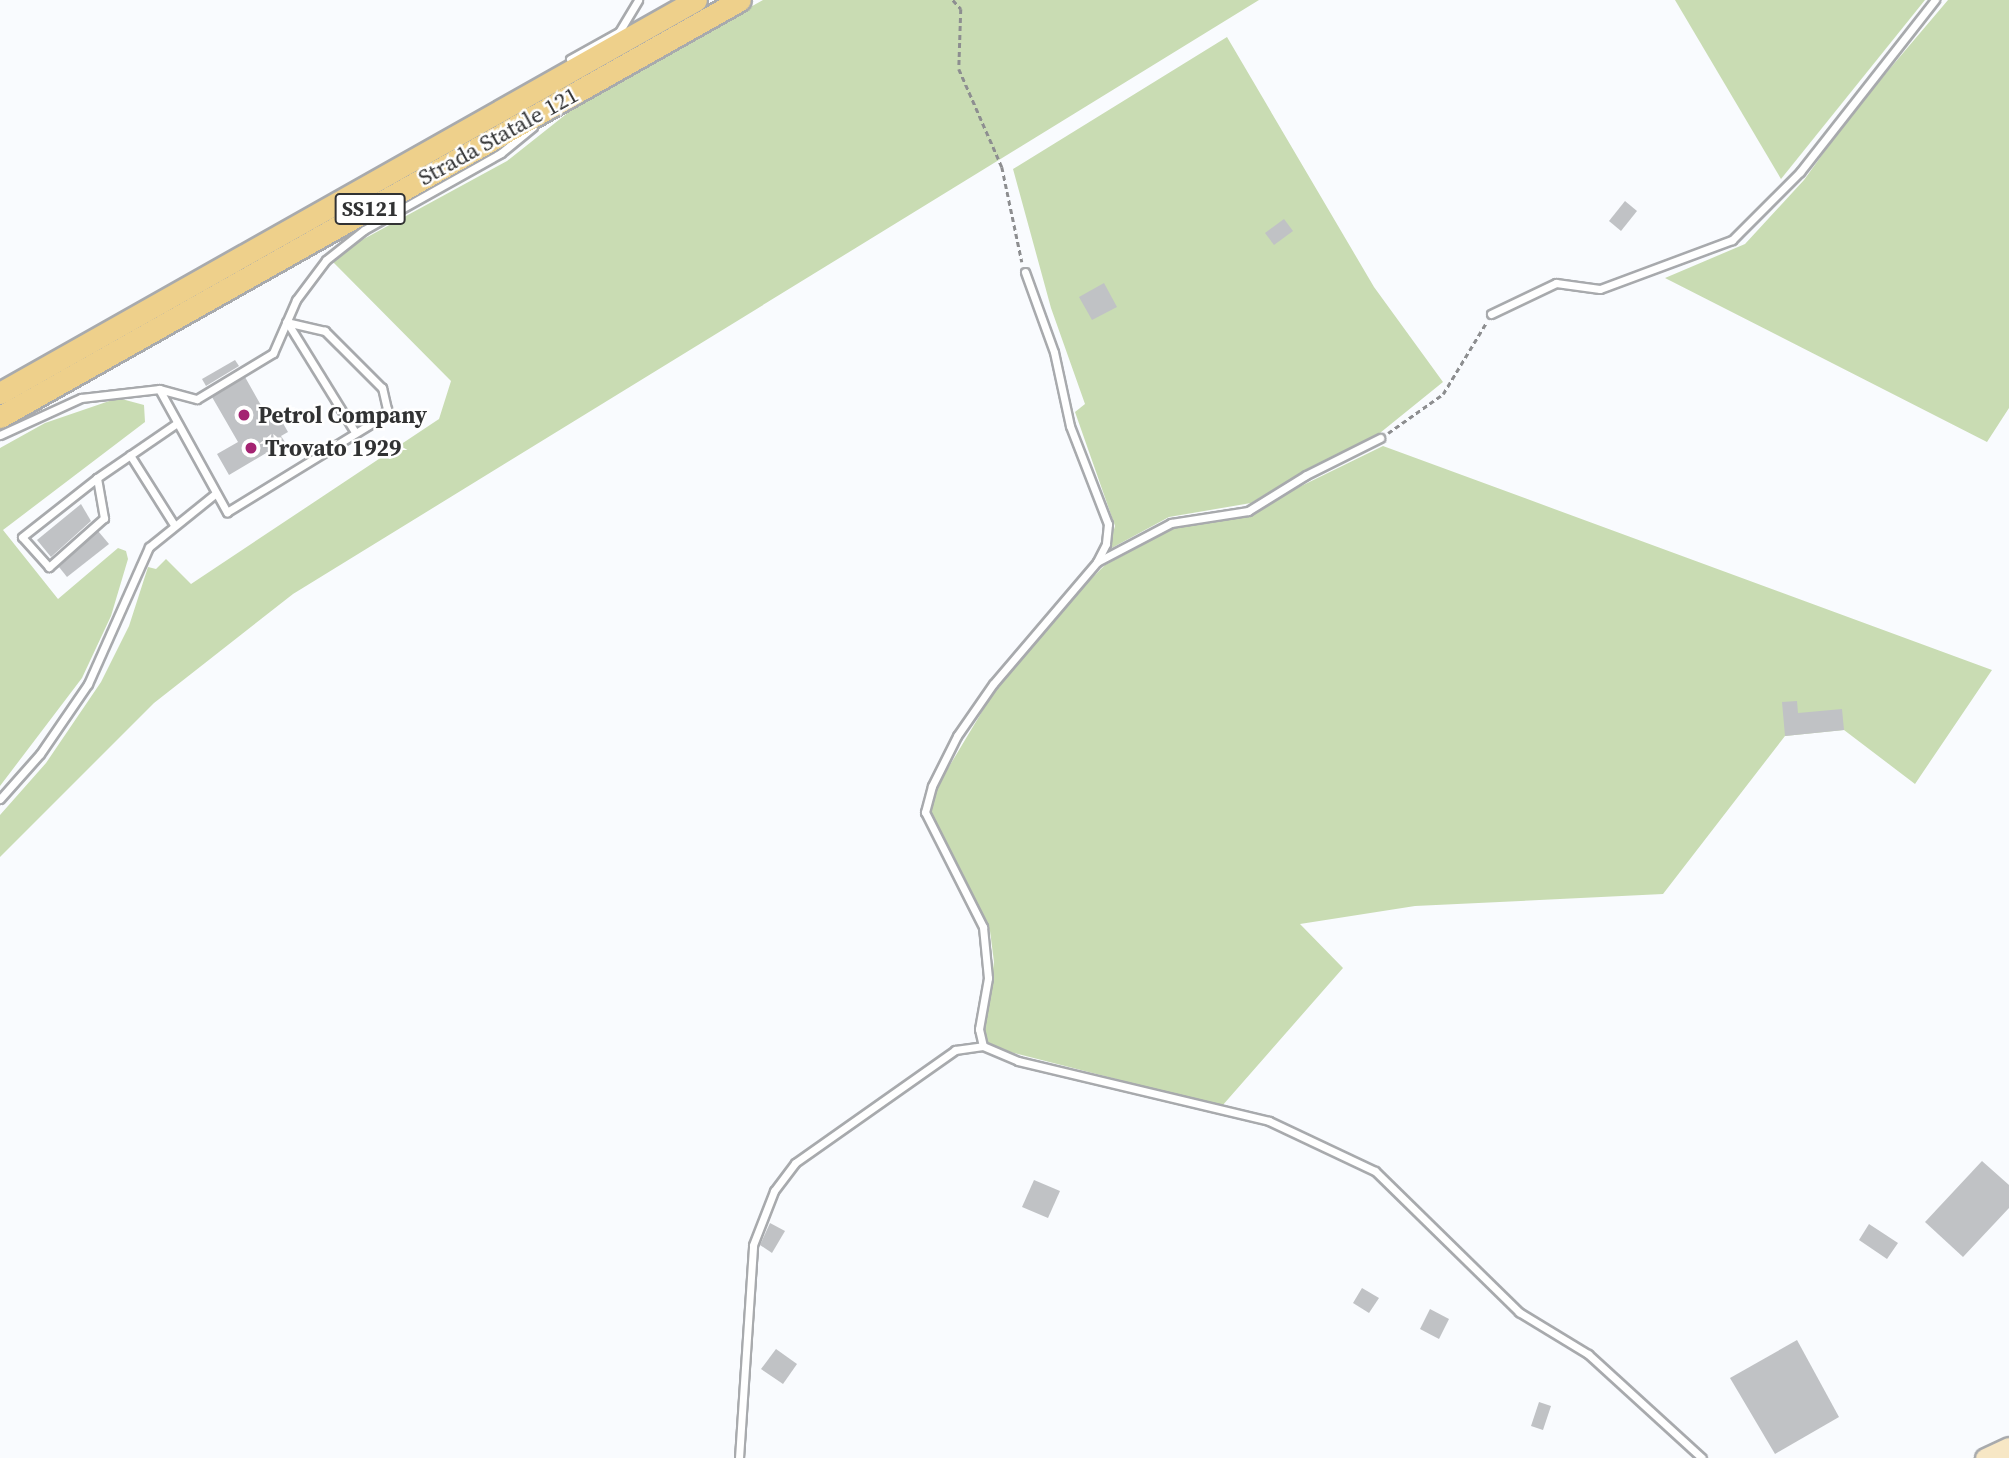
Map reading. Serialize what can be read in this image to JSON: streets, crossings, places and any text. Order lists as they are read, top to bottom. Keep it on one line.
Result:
{"streets":{"main road":["Strada Statale 121","SS121"]},"places":["Petrol Company","Trovato 1929"]}
